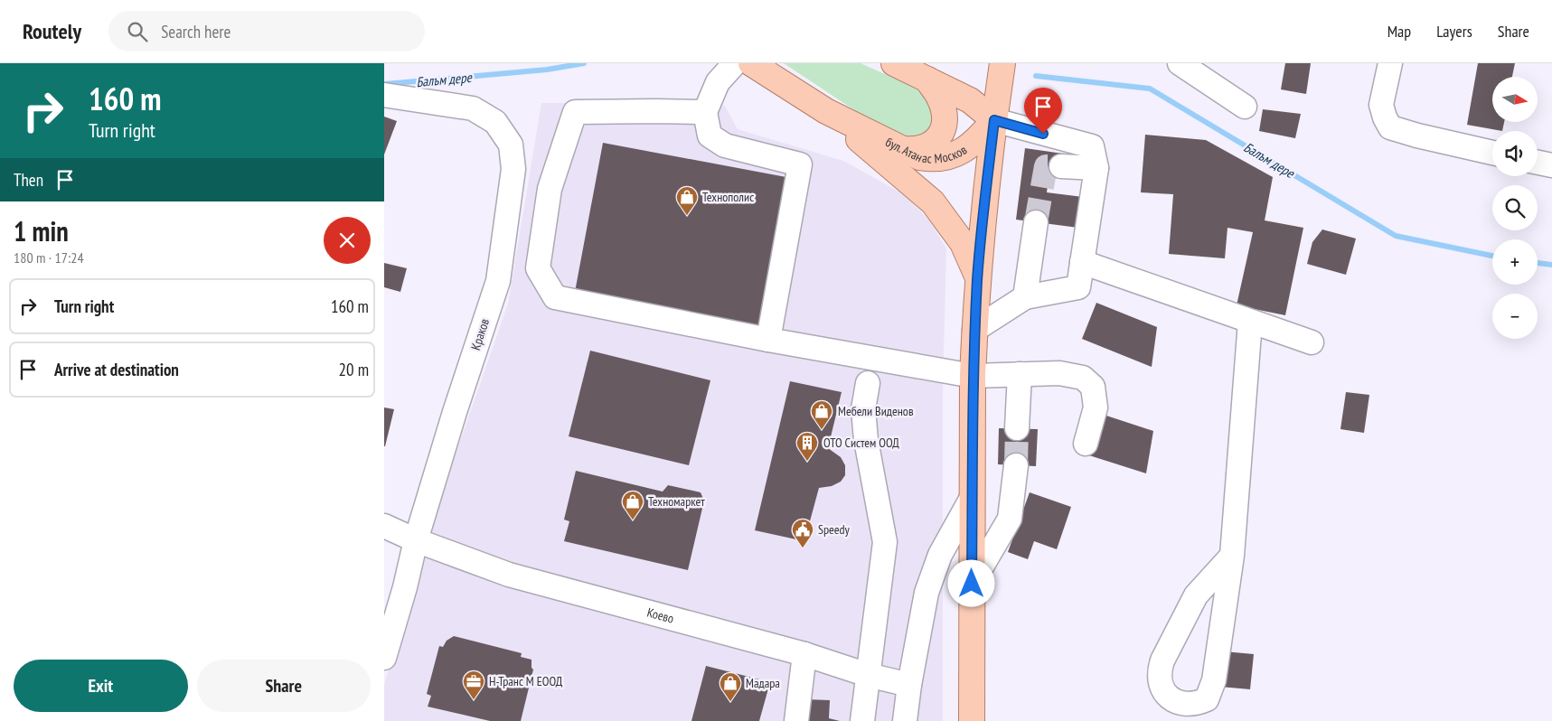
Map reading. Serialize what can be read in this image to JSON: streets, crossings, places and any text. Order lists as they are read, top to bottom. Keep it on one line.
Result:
{"streets":{"main road":["бул. Атанас Москов"],"street":["Краков","Коево"]},"crossings":[["Краков","Коево"]],"water":["Балъм дере"],"places":{"shop":["Технополис","Мебели Виденов","Техномаркет","Мадара"],"building":["ОТО Систем ООД"],"public building":["Speedy"],"office":["Н-Транс М ЕООД"]},"north":"right","page":{"header":"Routely","search":"Search here","nav":["Map","Layers","Share"],"turn":["160 m","Turn right"],"map_buttons":["+","−"],"then":"Then","heading":["1 min","180 m · 17:24"],"list":[{"name":"Turn right","value":"160 m"},{"name":"Arrive at destination","value":"20 m"}],"buttons":["Exit","Share"]}}
